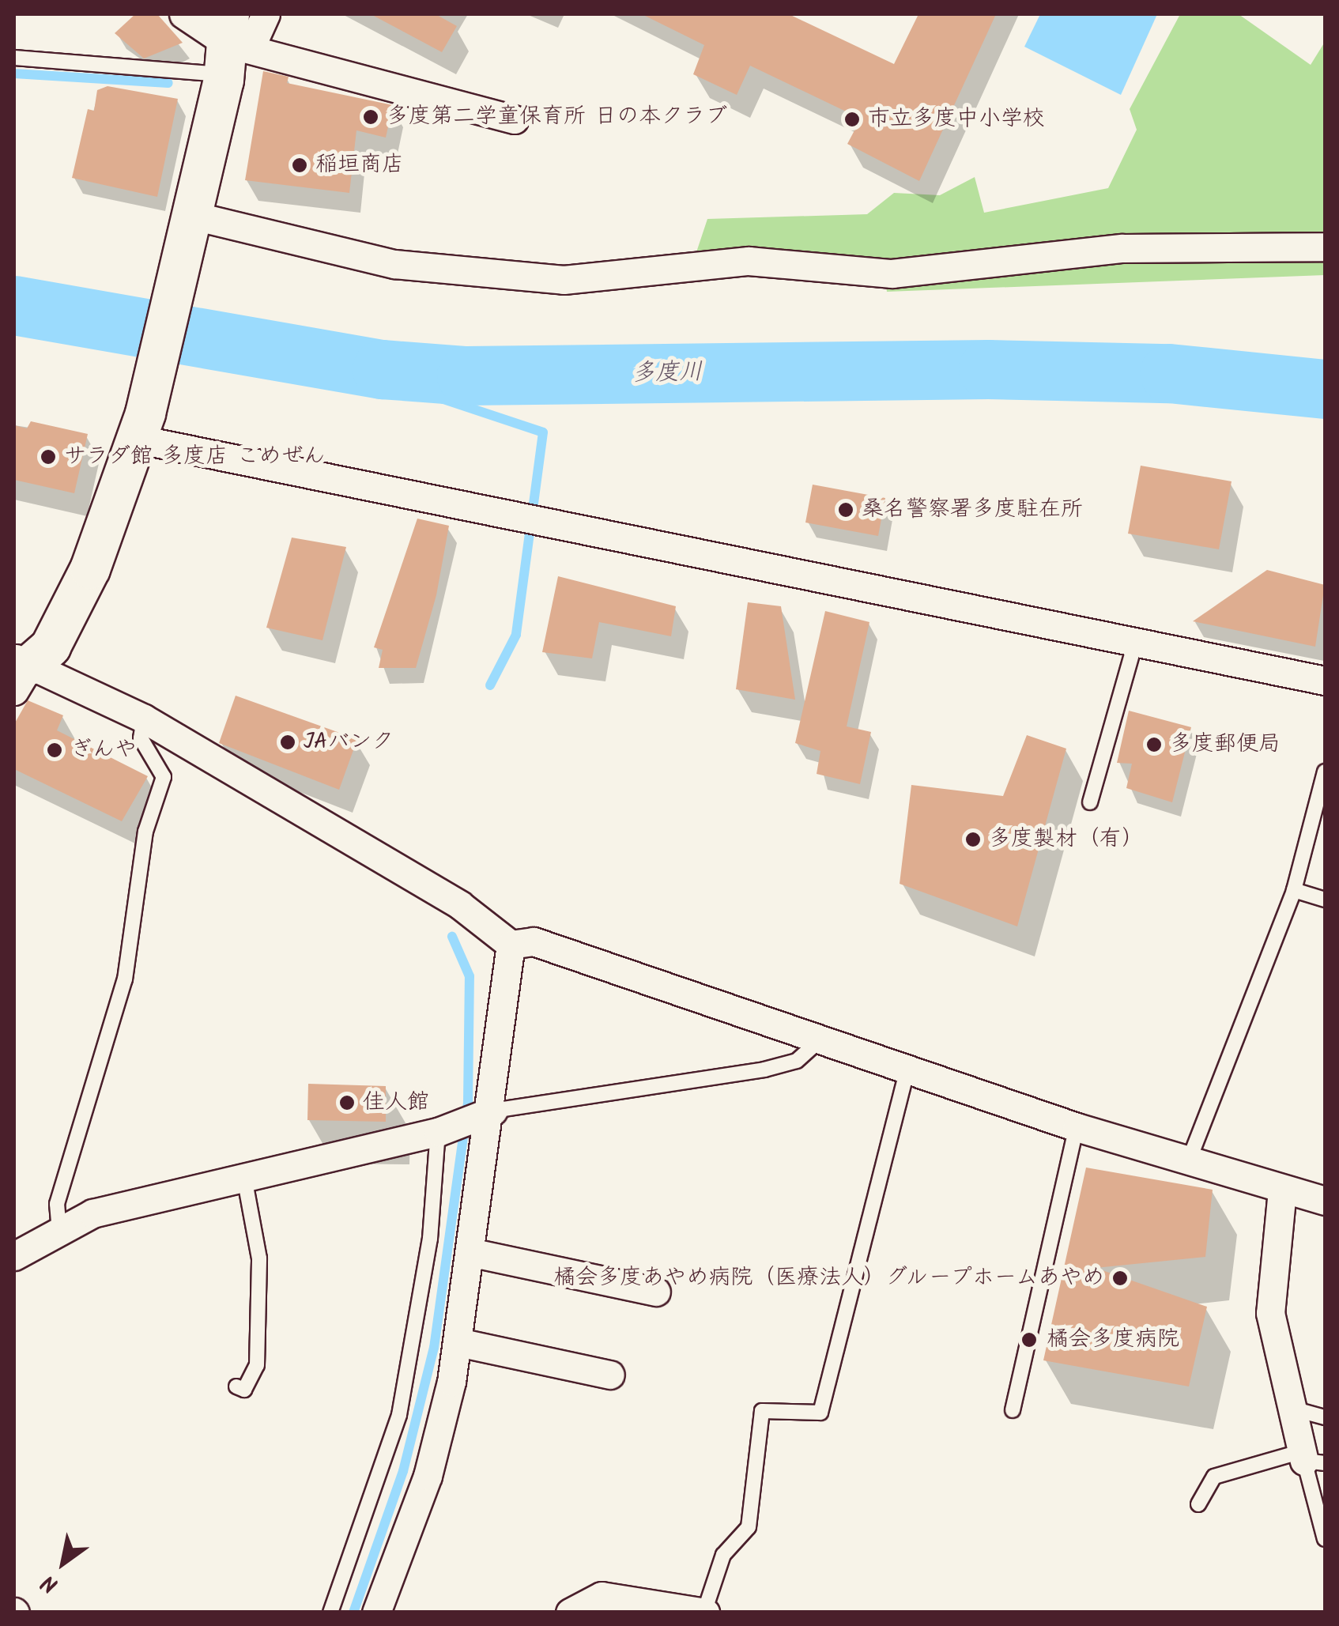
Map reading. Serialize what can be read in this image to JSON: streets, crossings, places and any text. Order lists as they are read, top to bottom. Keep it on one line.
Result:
{"water":["多度川"],"places":["多度第二学童保育所 日の本クラブ","市立多度中小学校","稲垣商店","サラダ館 多度店 こめぜん","桑名警察署多度駐在所","JAバンク","多度郵便局","ぎんや","多度製材（有）","佳人館","橘会多度あやめ病院（医療法人）グループホームあやめ","橘会多度病院"],"north":"bottom left"}
